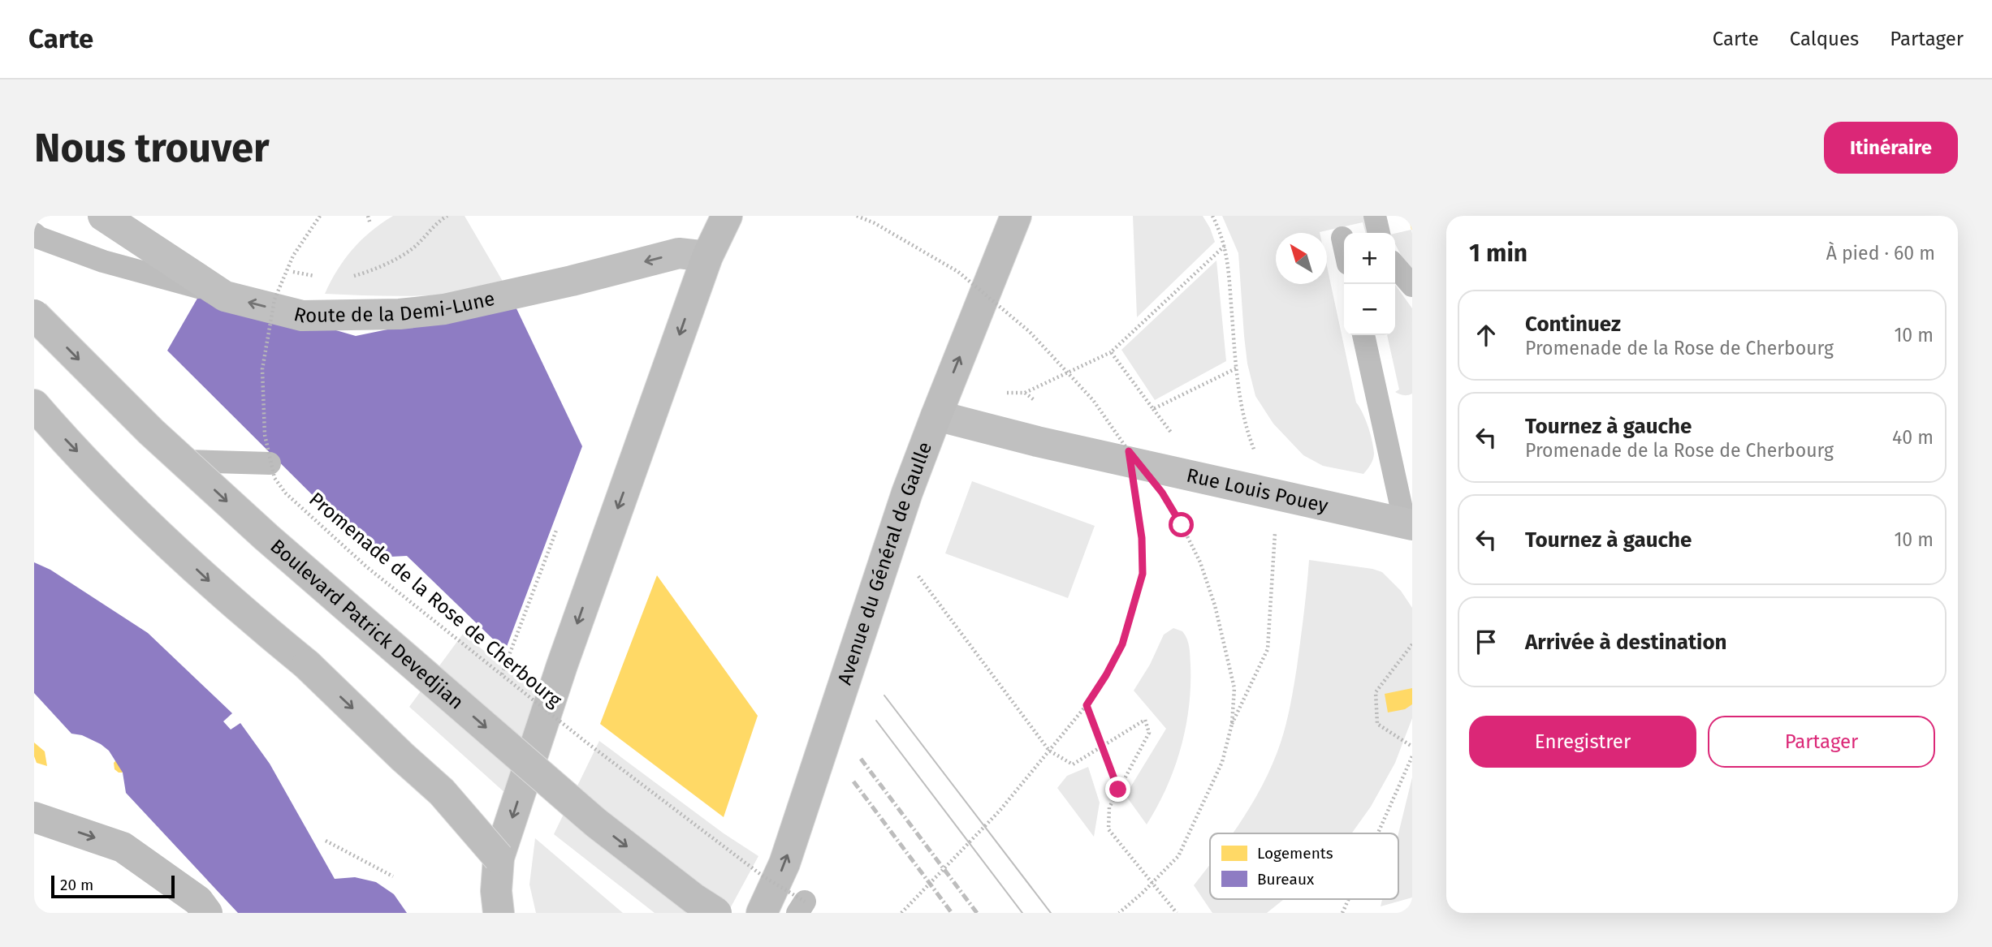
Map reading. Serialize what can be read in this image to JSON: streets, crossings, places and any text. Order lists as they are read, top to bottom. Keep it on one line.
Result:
{"streets":{"main road":["Avenue du Général de Gaulle","Boulevard Patrick Devedjian"],"street":["Route de la Demi-Lune","Rue Louis Pouey"],"path":["Promenade de la Rose de Cherbourg"]},"crossings":[["Rue Louis Pouey","Avenue du Général de Gaulle"]],"one_way":["Route de la Demi-Lune"],"legend":["Logements","Bureaux"],"scale_bar":"20 m","north":"top left","page":{"header":"Carte","nav":["Carte","Calques","Partager"],"buttons":["Itinéraire",["Enregistrer","Partager"]],"title":"Nous trouver","heading":["1 min","À pied · 60 m"],"map_buttons":["+","−"],"list":[["Continuez","Promenade de la Rose de Cherbourg","10 m"],["Tournez à gauche","Promenade de la Rose de Cherbourg","40 m"],["Tournez à gauche","10 m"],"Arrivée à destination"],"scale":"20 m"}}
